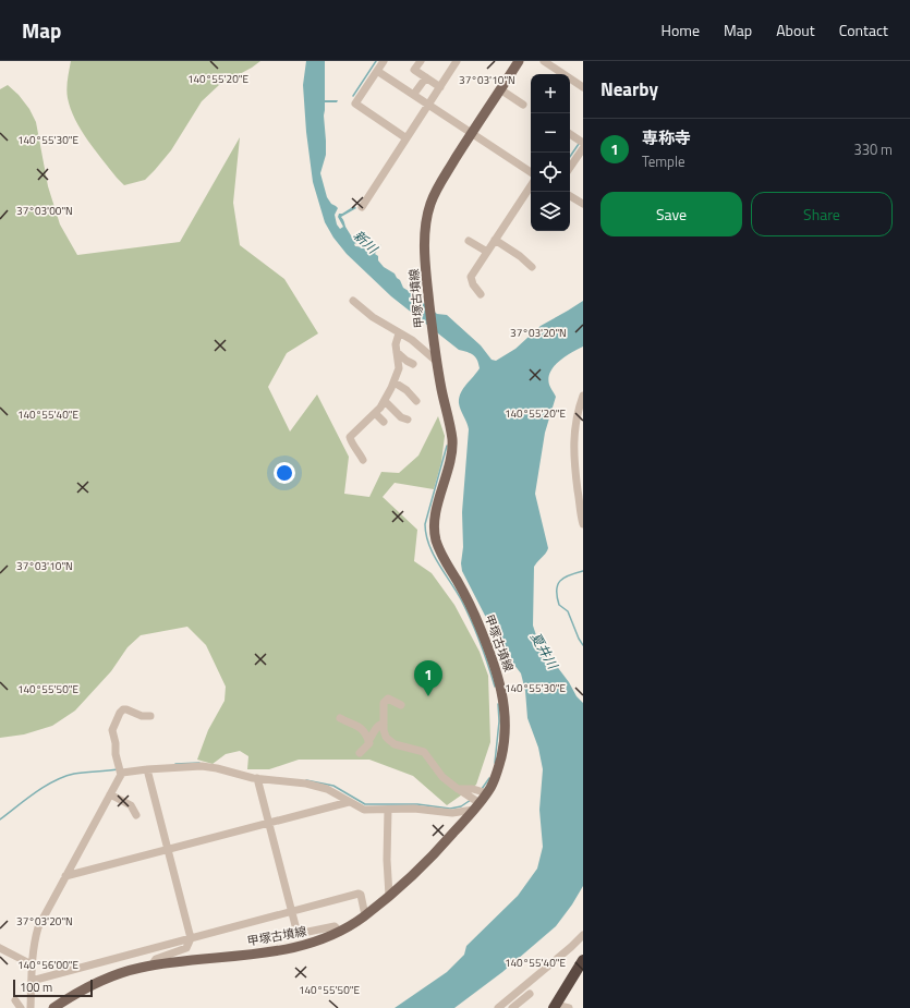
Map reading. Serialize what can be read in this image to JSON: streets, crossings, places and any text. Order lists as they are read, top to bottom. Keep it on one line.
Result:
{"streets":{"main road":["甲塚古墳線"]},"water":["新川","夏井川"],"scale_bar":"100 m","page":{"header":"Map","nav":["Home","Map","About","Contact"],"heading":"Nearby","map_buttons":["+","−"],"list":[{"mark":"1","name":"専称寺","note":"Temple","value":"330 m"}],"buttons":["Save","Share"],"pins":"1","scale":"100 m"},"coordinates":["140°55'20\"E","37°03'10\"N","140°55'30\"E","37°03'00\"N","37°03'20\"N","140°55'40\"E","140°55'50\"E","140°56'00\"E"]}
